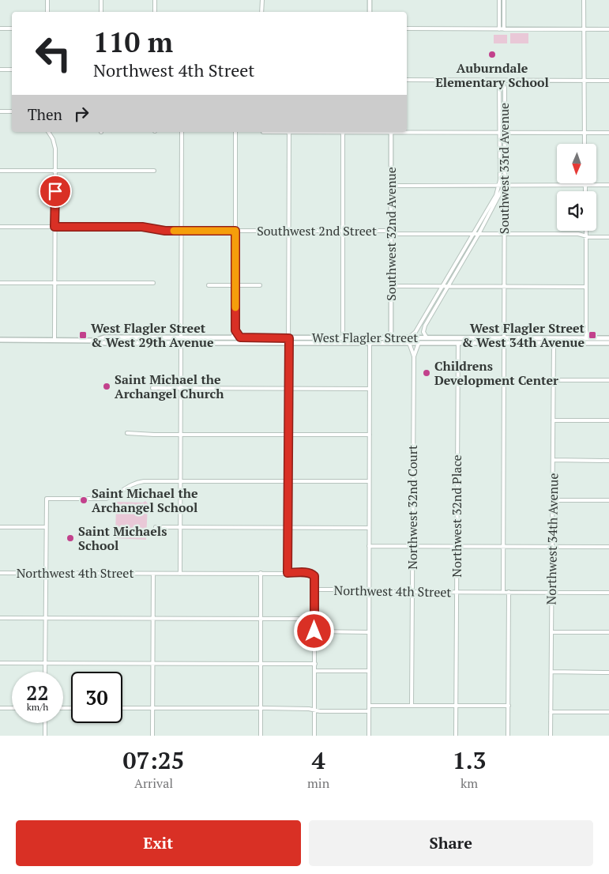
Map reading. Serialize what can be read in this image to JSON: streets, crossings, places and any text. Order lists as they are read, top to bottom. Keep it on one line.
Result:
{"streets":{"main road":["West Flagler Street"],"street":["Southwest 33rd Avenue","Southwest 2nd Street","Southwest 32nd Avenue","Northwest 32nd Court","Northwest 32nd Place","Northwest 34th Avenue","Northwest 4th Street"]},"crossings":[["Southwest 33rd Avenue","Southwest 2nd Street"],["Southwest 33rd Avenue","West Flagler Street"],["Southwest 33rd Avenue","Northwest 4th Street"],["Southwest 2nd Street","Southwest 32nd Avenue"],["Southwest 32nd Avenue","West Flagler Street"],["West Flagler Street","Northwest 32nd Court"],["West Flagler Street","Northwest 32nd Place"],["West Flagler Street","Northwest 34th Avenue"],["Northwest 32nd Court","Northwest 4th Street"],["Northwest 32nd Place","Northwest 4th Street"],["Northwest 34th Avenue","Northwest 4th Street"]],"places":{"other":["Auburndale Elementary School","Childrens Development Center","Saint Michael the Archangel Church","Saint Michael the Archangel School","Saint Michaels School"],"transit":["West Flagler Street & West 29th Avenue","West Flagler Street & West 34th Avenue"]},"north":"bottom","page":{"turn":["110 m","Northwest 4th Street"],"then":"Then","speed":"22 km/h","limit":"30","eta":["07:25","Arrival","4","min","1.3","km"],"buttons":["Exit","Share"]}}
